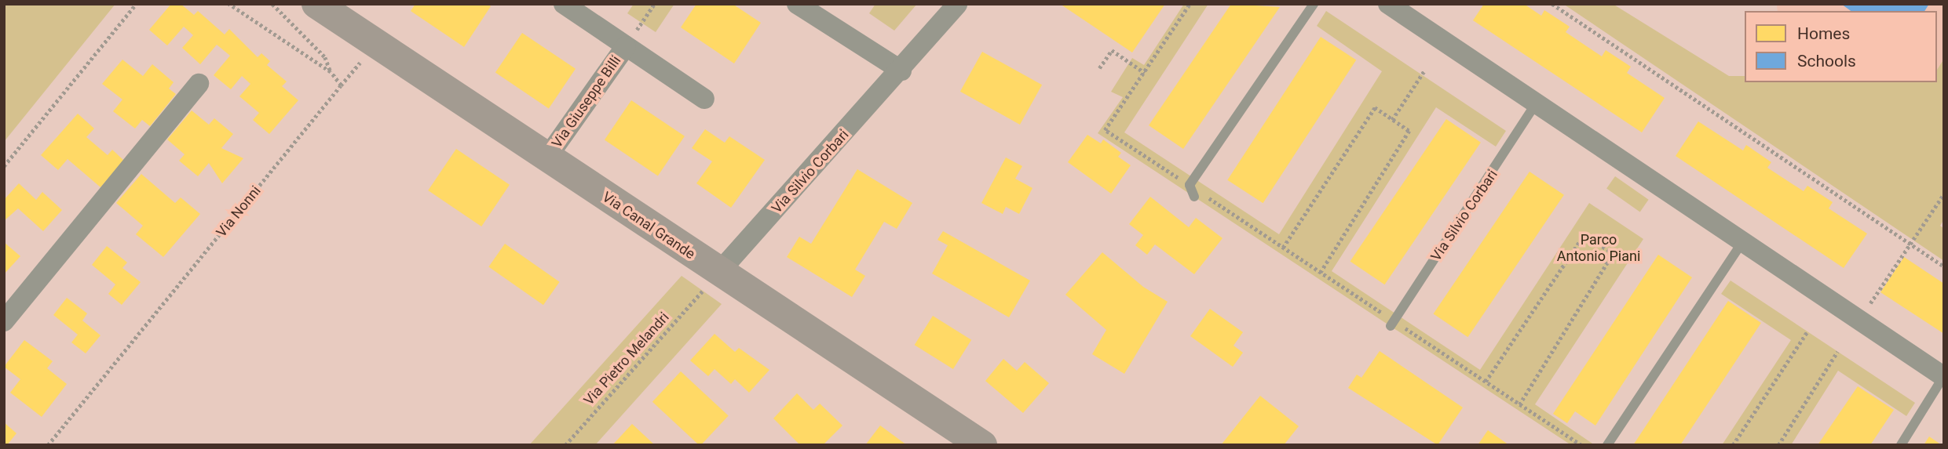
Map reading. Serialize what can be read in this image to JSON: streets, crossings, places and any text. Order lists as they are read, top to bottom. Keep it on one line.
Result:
{"streets":{"main road":["Via Canal Grande"],"street":["Via Giuseppe Billi","Via Silvio Corbari"],"path":["Via Nonni","Via Pietro Melandri"]},"crossings":[["Via Giuseppe Billi","Via Canal Grande"],["Via Silvio Corbari","Via Canal Grande"],["Via Silvio Corbari","Via Pietro Melandri"],["Via Canal Grande","Via Pietro Melandri"]],"parks":["Parco Antonio Piani"],"legend":["Homes","Schools"]}
